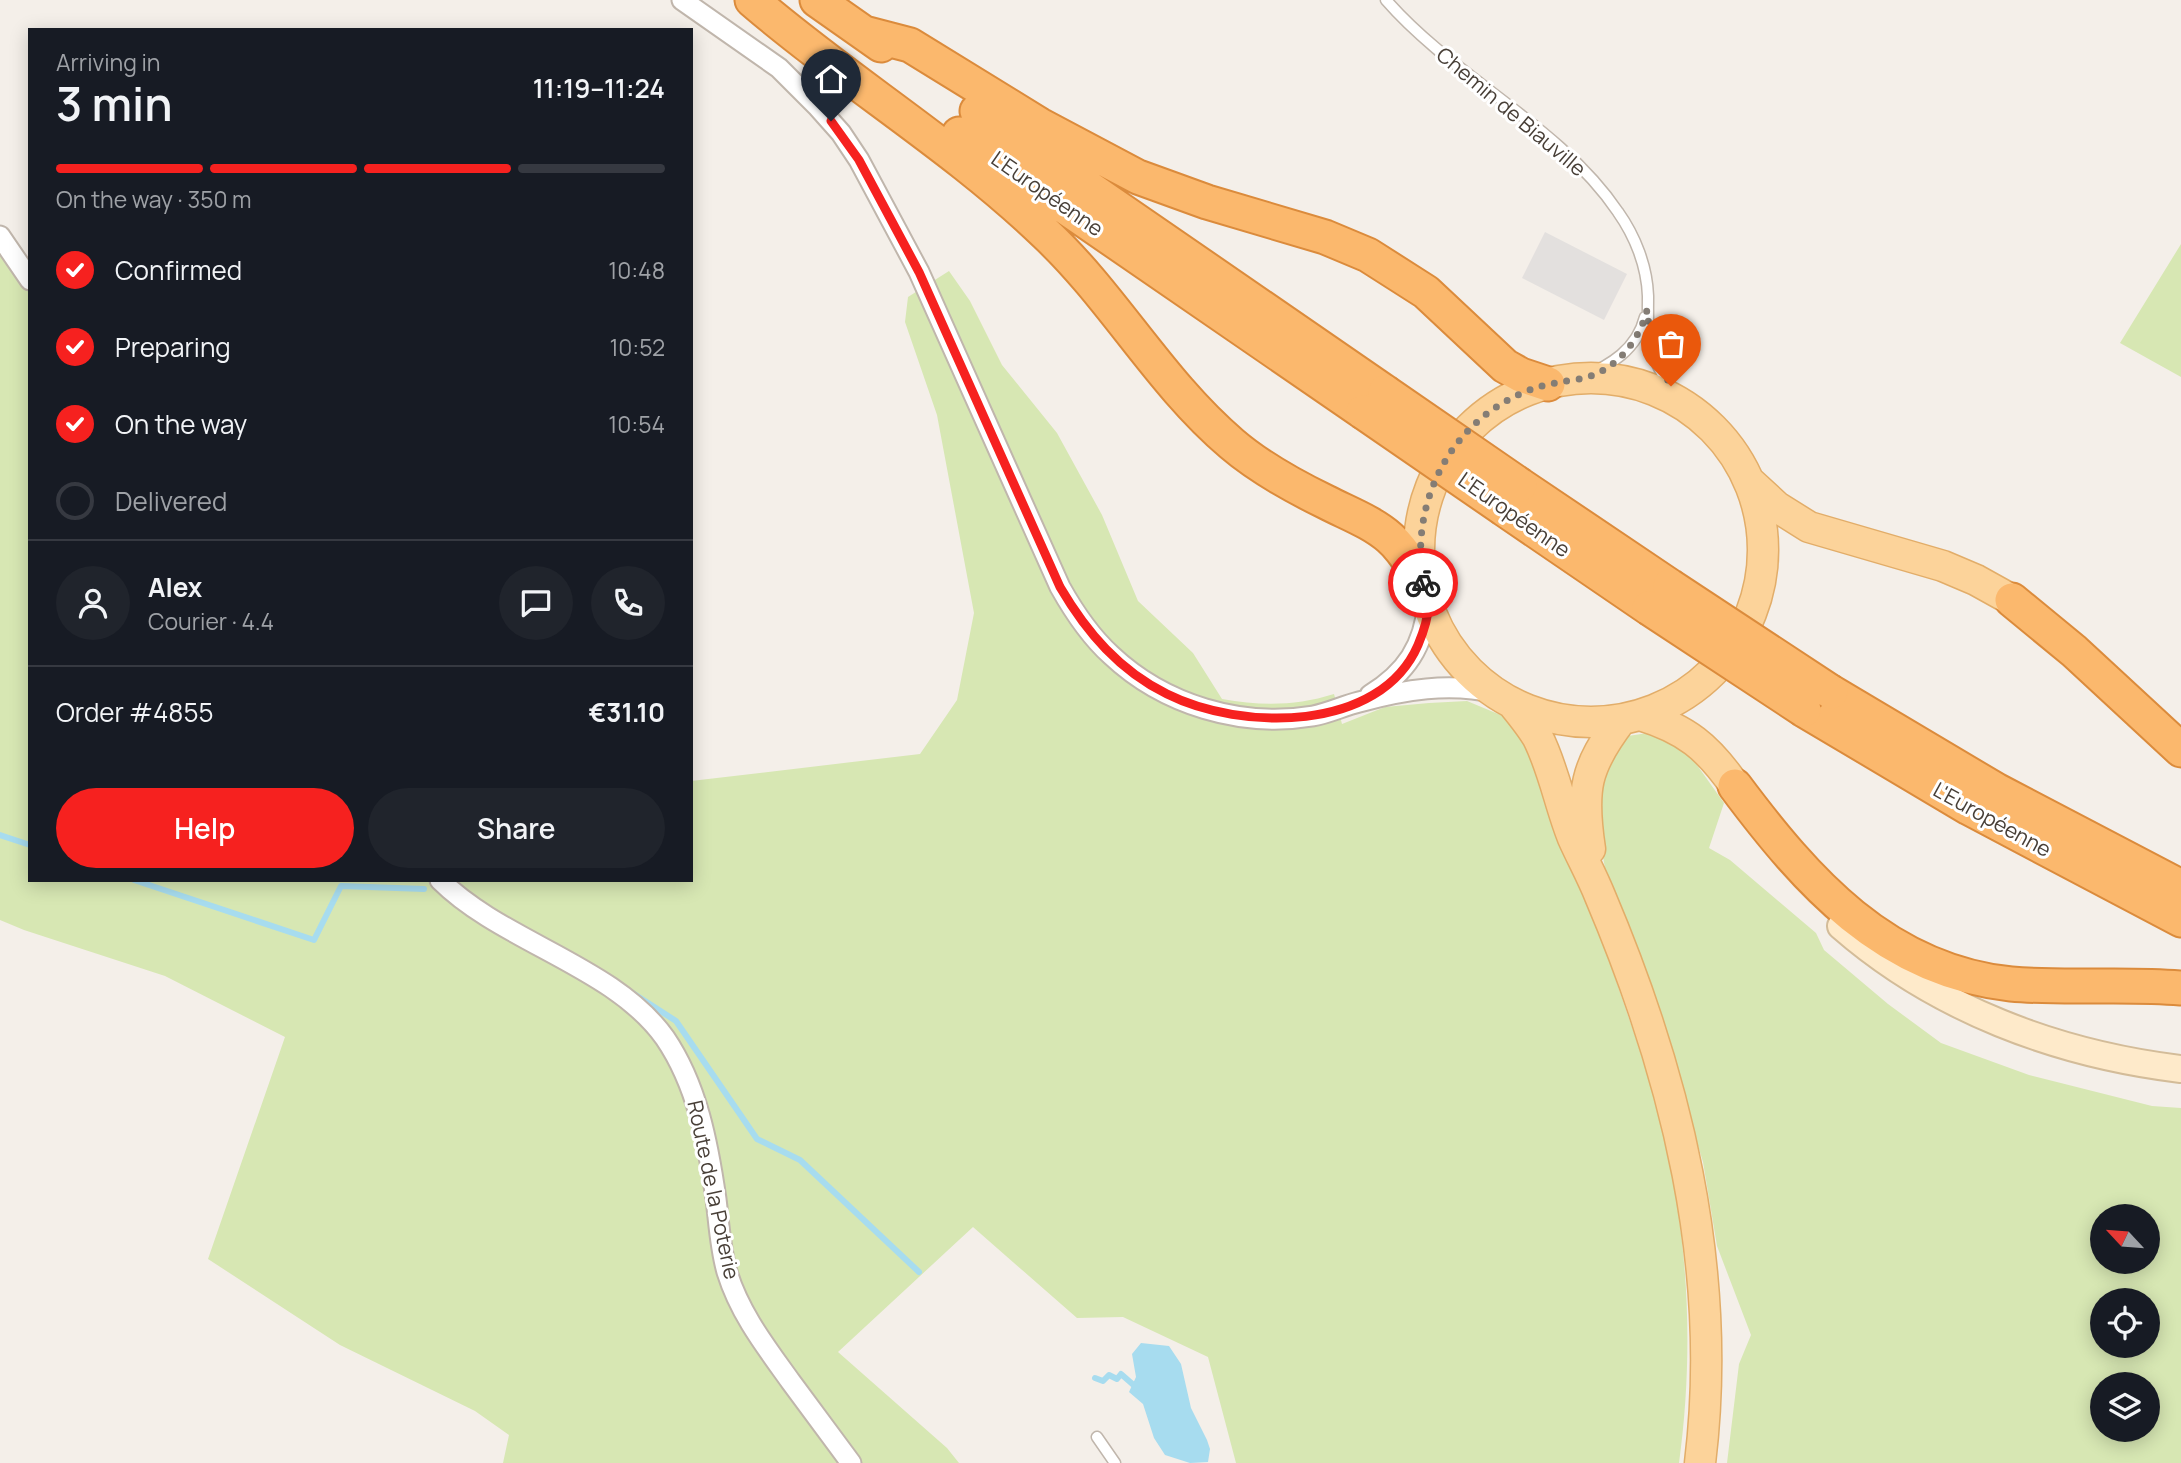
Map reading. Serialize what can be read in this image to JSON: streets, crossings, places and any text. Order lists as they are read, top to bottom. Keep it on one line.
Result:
{"streets":{"highway":["L'Européenne"],"street":["Route de la Poterie"],"lane":["Chemin de Biauville"]},"north":"top left","page":{"heading":["3 min","Arriving in","11:19–11:24"],"panel":["Alex","Courier · 4.4","Order #4855","€31.10"],"bar":"On the way · 350 m","list":[["Confirmed","10:48"],["Preparing","10:52"],["On the way","10:54"],"Delivered"],"buttons":["Help","Share"]}}
